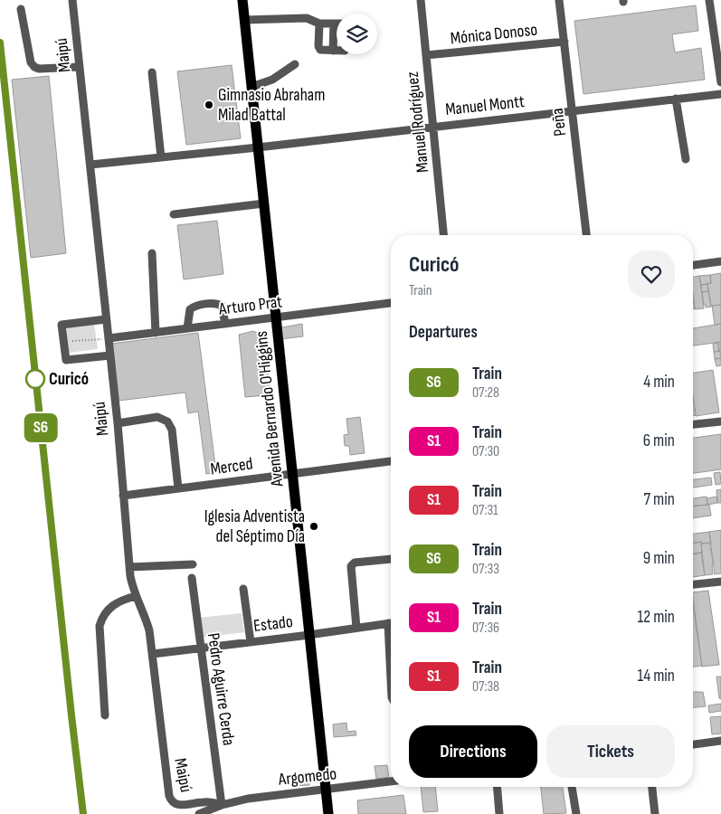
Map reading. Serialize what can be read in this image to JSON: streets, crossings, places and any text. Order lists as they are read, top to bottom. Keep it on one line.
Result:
{"streets":{"main road":["Avenida Bernardo O'Higgins"],"street":["Mónica Donoso","Maipú","Manuel Montt","Manuel Rodríguez","Peña","Arturo Prat","Merced","Estado","Pedro Aguirre Cerda","Argomedo"]},"crossings":[["Mónica Donoso","Manuel Rodríguez"],["Mónica Donoso","Peña"],["Maipú","Manuel Montt"],["Maipú","Arturo Prat"],["Maipú","Merced"],["Maipú","Estado"],["Maipú","Argomedo"],["Manuel Montt","Manuel Rodríguez"],["Manuel Montt","Peña"],["Manuel Montt","Avenida Bernardo O'Higgins"],["Arturo Prat","Avenida Bernardo O'Higgins"],["Avenida Bernardo O'Higgins","Merced"],["Avenida Bernardo O'Higgins","Estado"],["Avenida Bernardo O'Higgins","Argomedo"],["Estado","Pedro Aguirre Cerda"],["Pedro Aguirre Cerda","Argomedo"]],"places":["Gimnasio Abraham Milad Battal","Curicó","Iglesia Adventista del Séptimo Día"],"page":{"on_map":"S6","heading":[["Curicó","Train"],"Departures"],"list":[{"mark":"S6","name":"Train","note":"07:28","value":"4 min"},{"mark":"S1","name":"Train","note":"07:30","value":"6 min"},{"mark":"S1","name":"Train","note":"07:31","value":"7 min"},{"mark":"S6","name":"Train","note":"07:33","value":"9 min"},{"mark":"S1","name":"Train","note":"07:36","value":"12 min"},{"mark":"S1","name":"Train","note":"07:38","value":"14 min"}],"buttons":["Directions","Tickets"]}}
